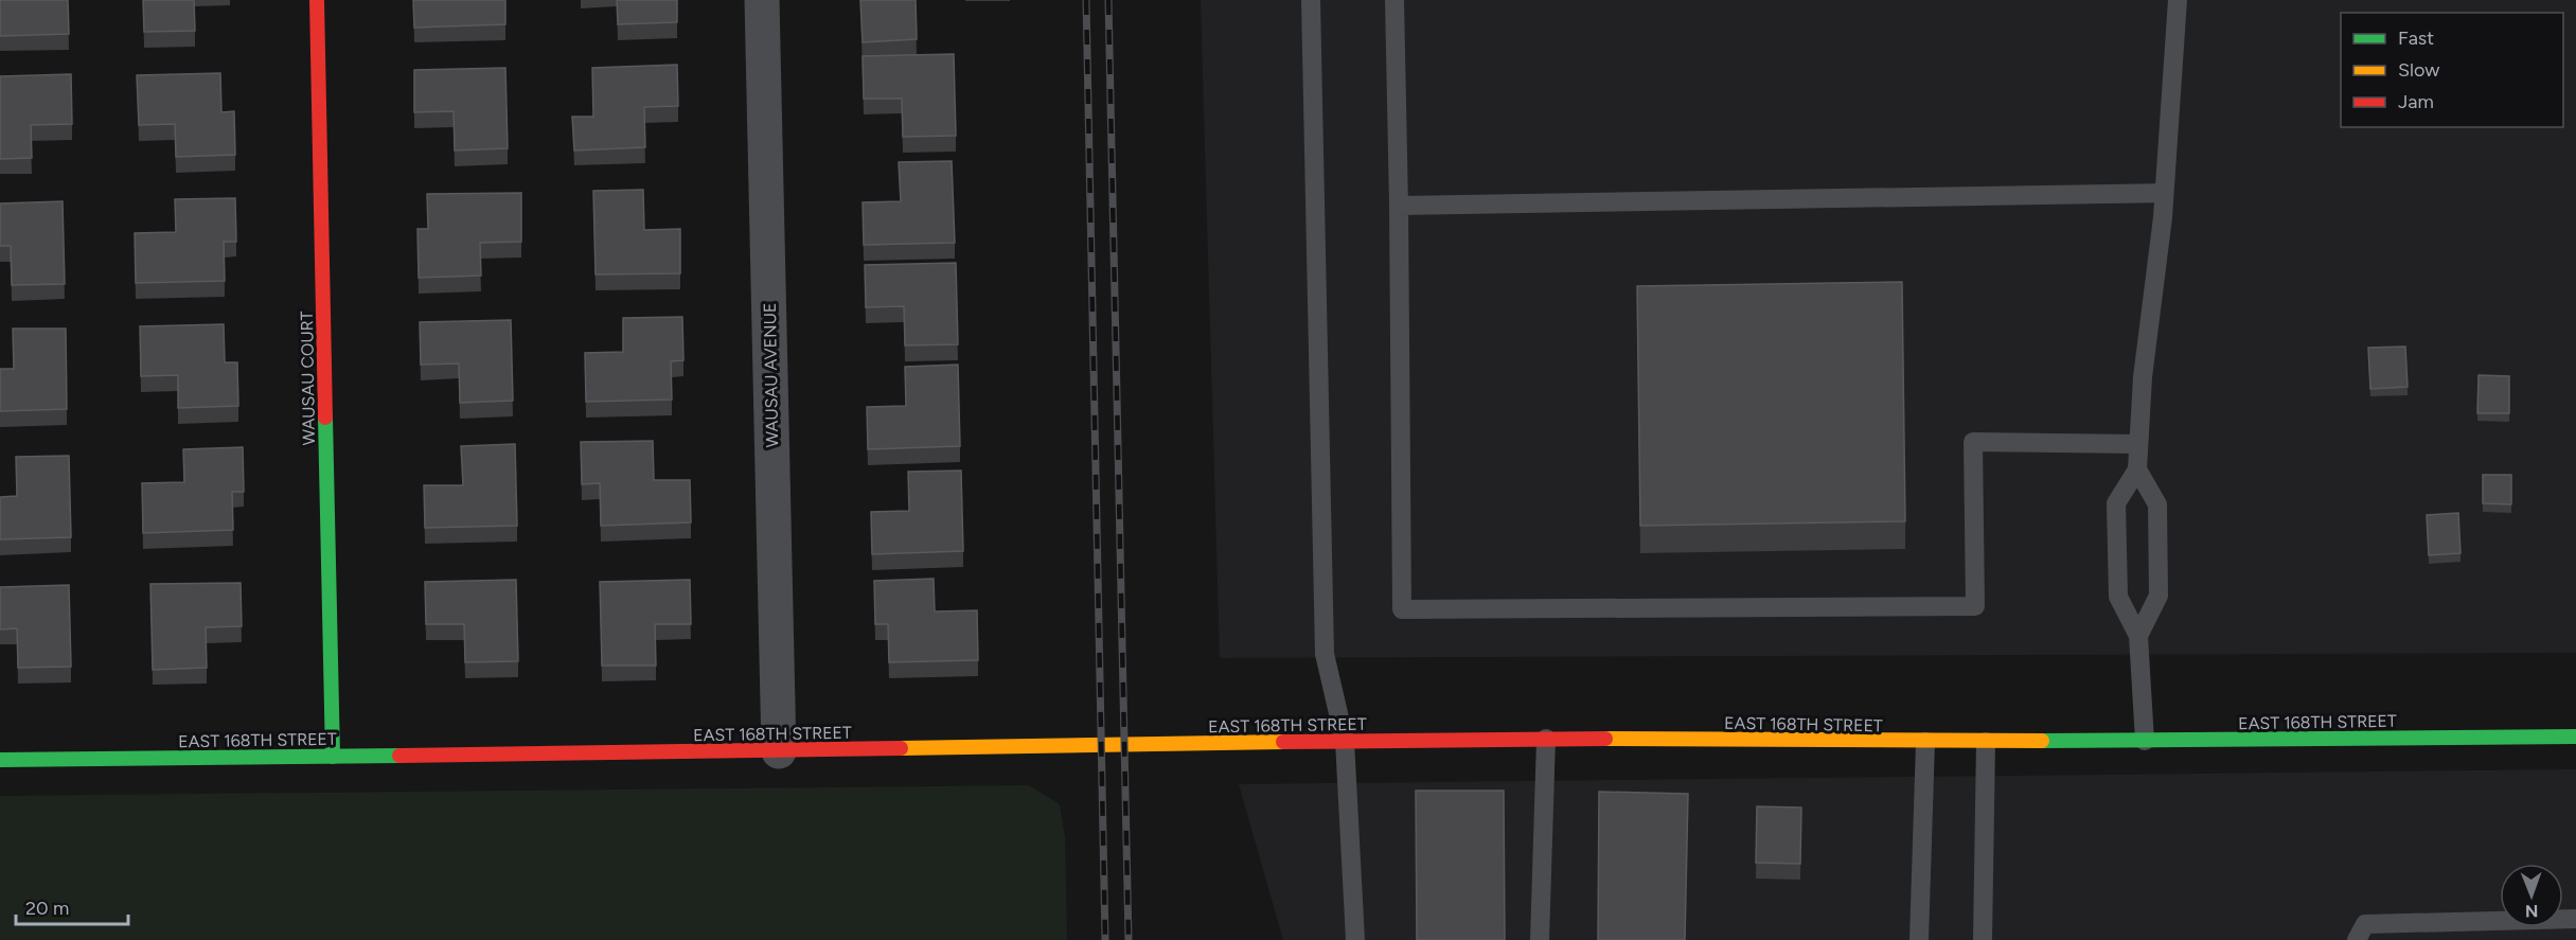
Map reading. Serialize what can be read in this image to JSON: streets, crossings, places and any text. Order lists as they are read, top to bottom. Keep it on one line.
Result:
{"streets":{"street":["WAUSAU AVENUE","WAUSAU COURT","EAST 168TH STREET"]},"crossings":[["WAUSAU AVENUE","EAST 168TH STREET"],["WAUSAU COURT","EAST 168TH STREET"]],"legend":["Fast","Slow","Jam"],"scale_bar":"20 m","north":"bottom"}
